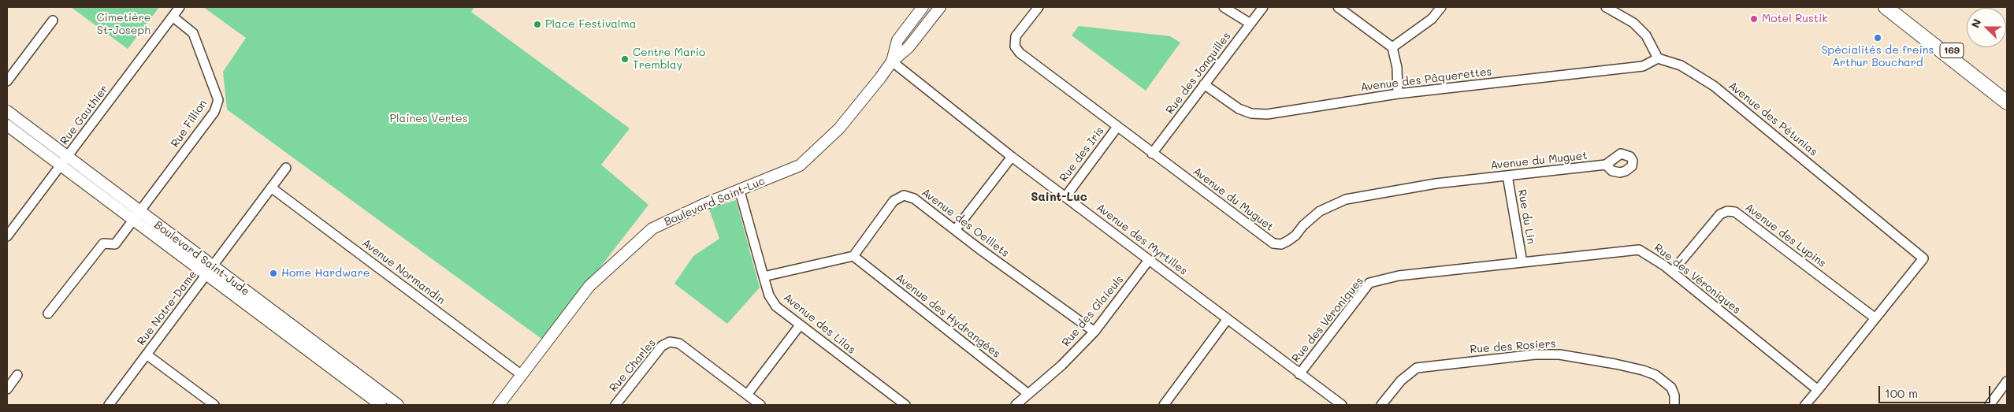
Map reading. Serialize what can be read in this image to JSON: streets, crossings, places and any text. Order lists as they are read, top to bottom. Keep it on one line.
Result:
{"streets":{"main road":["169"],"street":["Rue des Jonquilles","Avenue des Pâquerettes","Rue Gauthier","Avenue des Pétunias","Rue Fillion","Rue des Iris","Avenue du Muguet","Boulevard Saint-Luc","Rue du Lin","Avenue des Oeillets","Avenue des Lupins","Avenue des Myrtilles","Boulevard Saint-Jude","Avenue Normandin","Rue des Véroniques","Rue Notre-Dame","Rue des Glaieuls","Avenue des Hydrangées","Avenue des Lilas","Rue des Rosiers","Rue Charles"]},"crossings":[["Rue des Jonquilles","Avenue des Pâquerettes"],["Rue des Jonquilles","Avenue du Muguet"],["Avenue des Pâquerettes","Avenue des Pétunias"],["Rue Gauthier","Rue Fillion"],["Rue Gauthier","Boulevard Saint-Jude"],["Avenue des Pétunias","Avenue des Lupins"],["Rue Fillion","Boulevard Saint-Jude"],["Rue des Iris","Avenue du Muguet"],["Rue des Iris","Avenue des Myrtilles"],["Avenue du Muguet","Rue du Lin"],["Boulevard Saint-Luc","Avenue des Myrtilles"],["Boulevard Saint-Luc","Avenue Normandin"],["Boulevard Saint-Luc","Avenue des Lilas"],["Rue du Lin","Rue des Véroniques"],["Avenue des Oeillets","Rue des Glaieuls"],["Avenue des Oeillets","Avenue des Hydrangées"],["Avenue des Lupins","Rue des Véroniques"],["Avenue des Myrtilles","Rue des Véroniques"],["Avenue des Myrtilles","Rue des Glaieuls"],["Boulevard Saint-Jude","Rue Notre-Dame"],["Avenue Normandin","Rue Notre-Dame"],["Rue des Glaieuls","Avenue des Hydrangées"]],"districts":["Saint-Luc"],"parks":["Cimetière St-Joseph","Plaines Vertes"],"places":["Motel Rustik","Place Festivalma","Spécialités de freins Arthur Bouchard","Centre Mario Tremblay","Home Hardware"],"scale_bar":"100 m","north":"left"}
